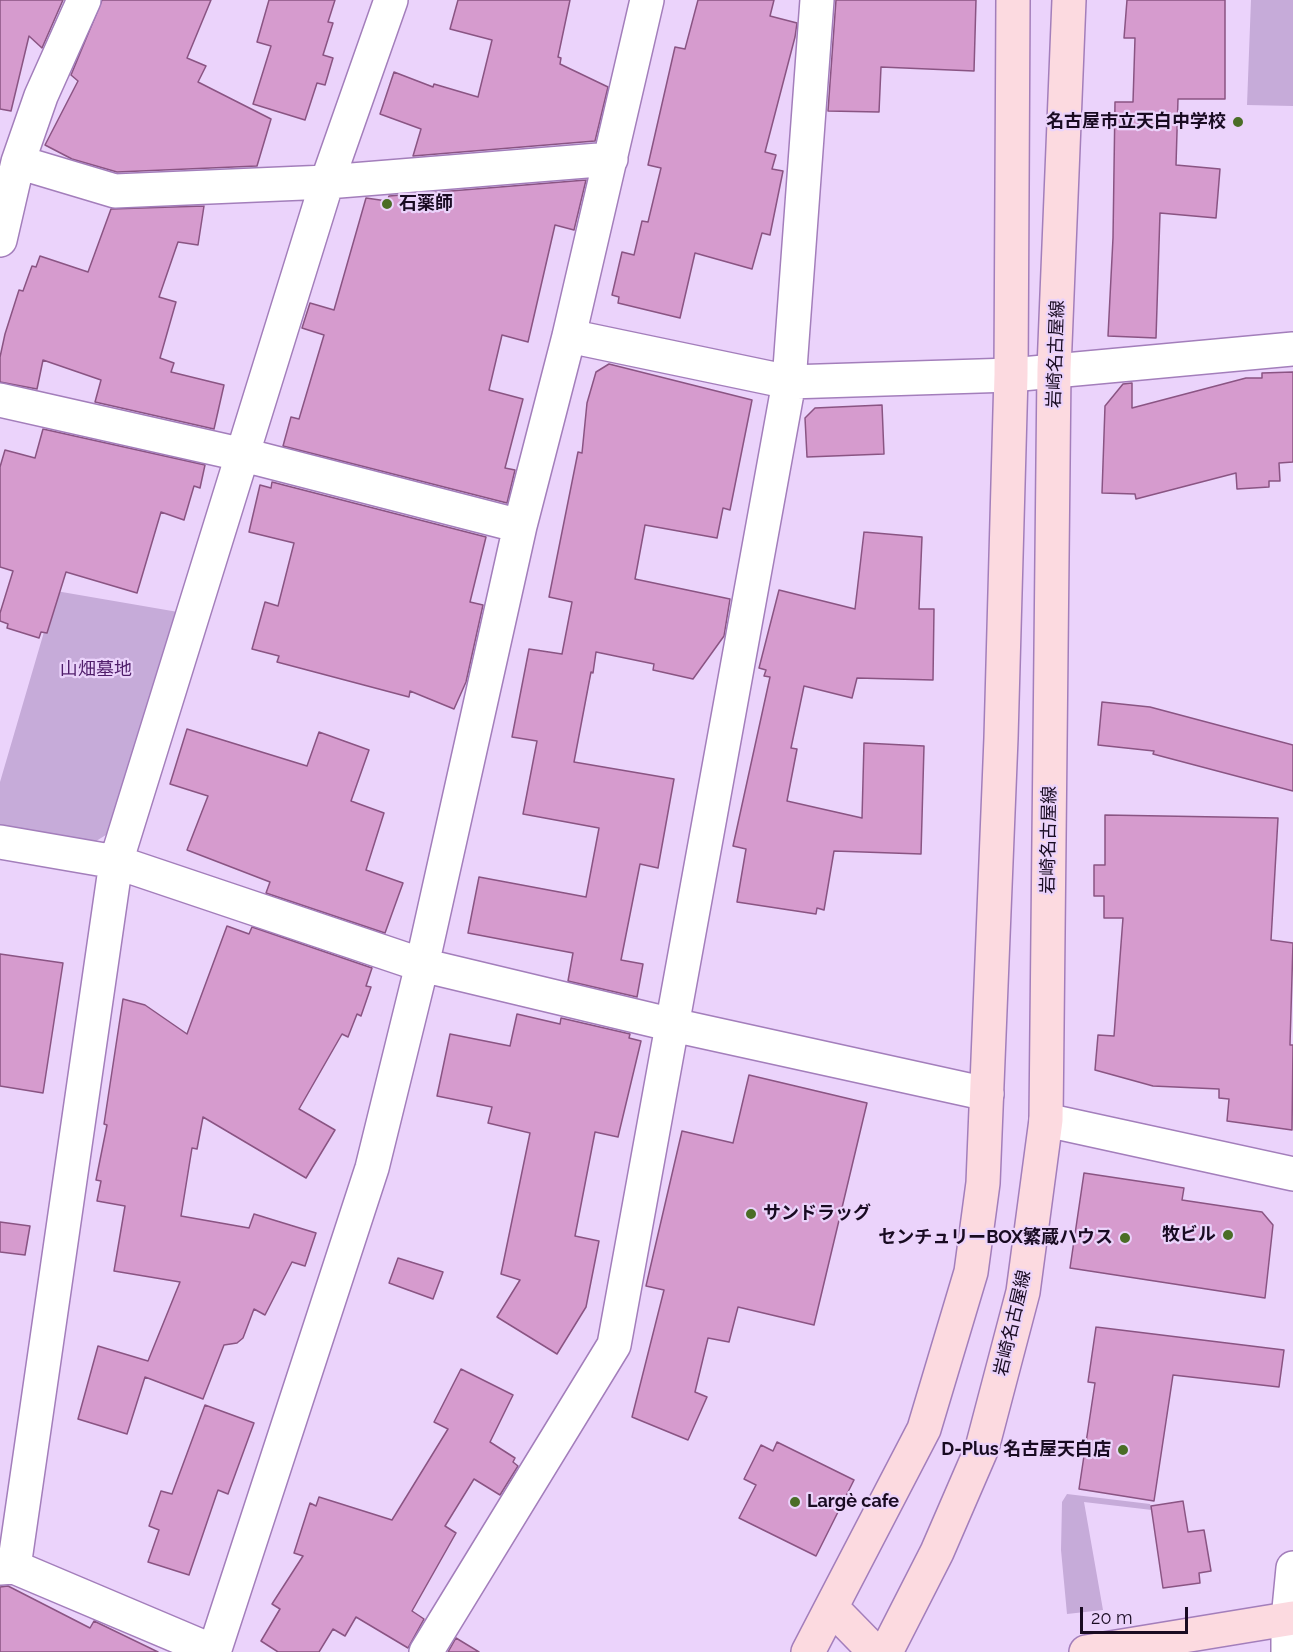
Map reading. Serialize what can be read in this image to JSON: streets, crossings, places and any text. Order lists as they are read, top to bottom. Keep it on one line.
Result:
{"streets":{"main road":["岩崎名古屋線"]},"parks":["山畑墓地"],"places":["名古屋市立天白中学校","石薬師","サンドラッグ","牧ビル","センチュリーBOX繁蔵ハウス","D-Plus 名古屋天白店","Largè cafe"],"scale_bar":"20 m"}
